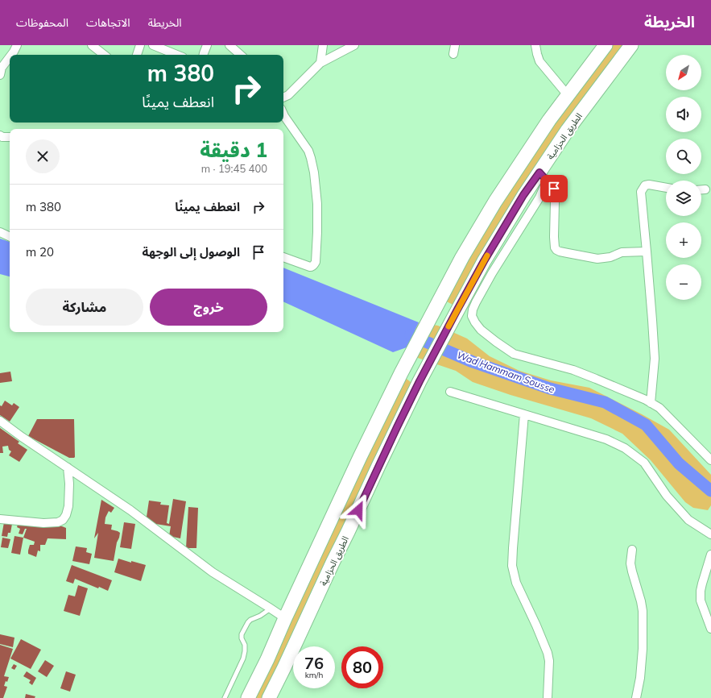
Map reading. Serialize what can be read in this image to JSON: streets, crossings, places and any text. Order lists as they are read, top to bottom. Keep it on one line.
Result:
{"streets":{"highway":["الطريق الحزامية"]},"water":["Wad Hammam Sousse"],"north":"bottom left","page":{"header":"الخريطة","nav":["الخريطة","الاتجاهات","المحفوظات"],"map_buttons":["+","−"],"turn":["380 m","انعطف يمينًا"],"heading":["1 دقيقة","400 m · 19:45"],"list":[{"name":"انعطف يمينًا","value":"380 m"},{"name":"الوصول إلى الوجهة","value":"20 m"}],"buttons":["خروج","مشاركة"],"speed":"76 km/h","limit":"80"}}
